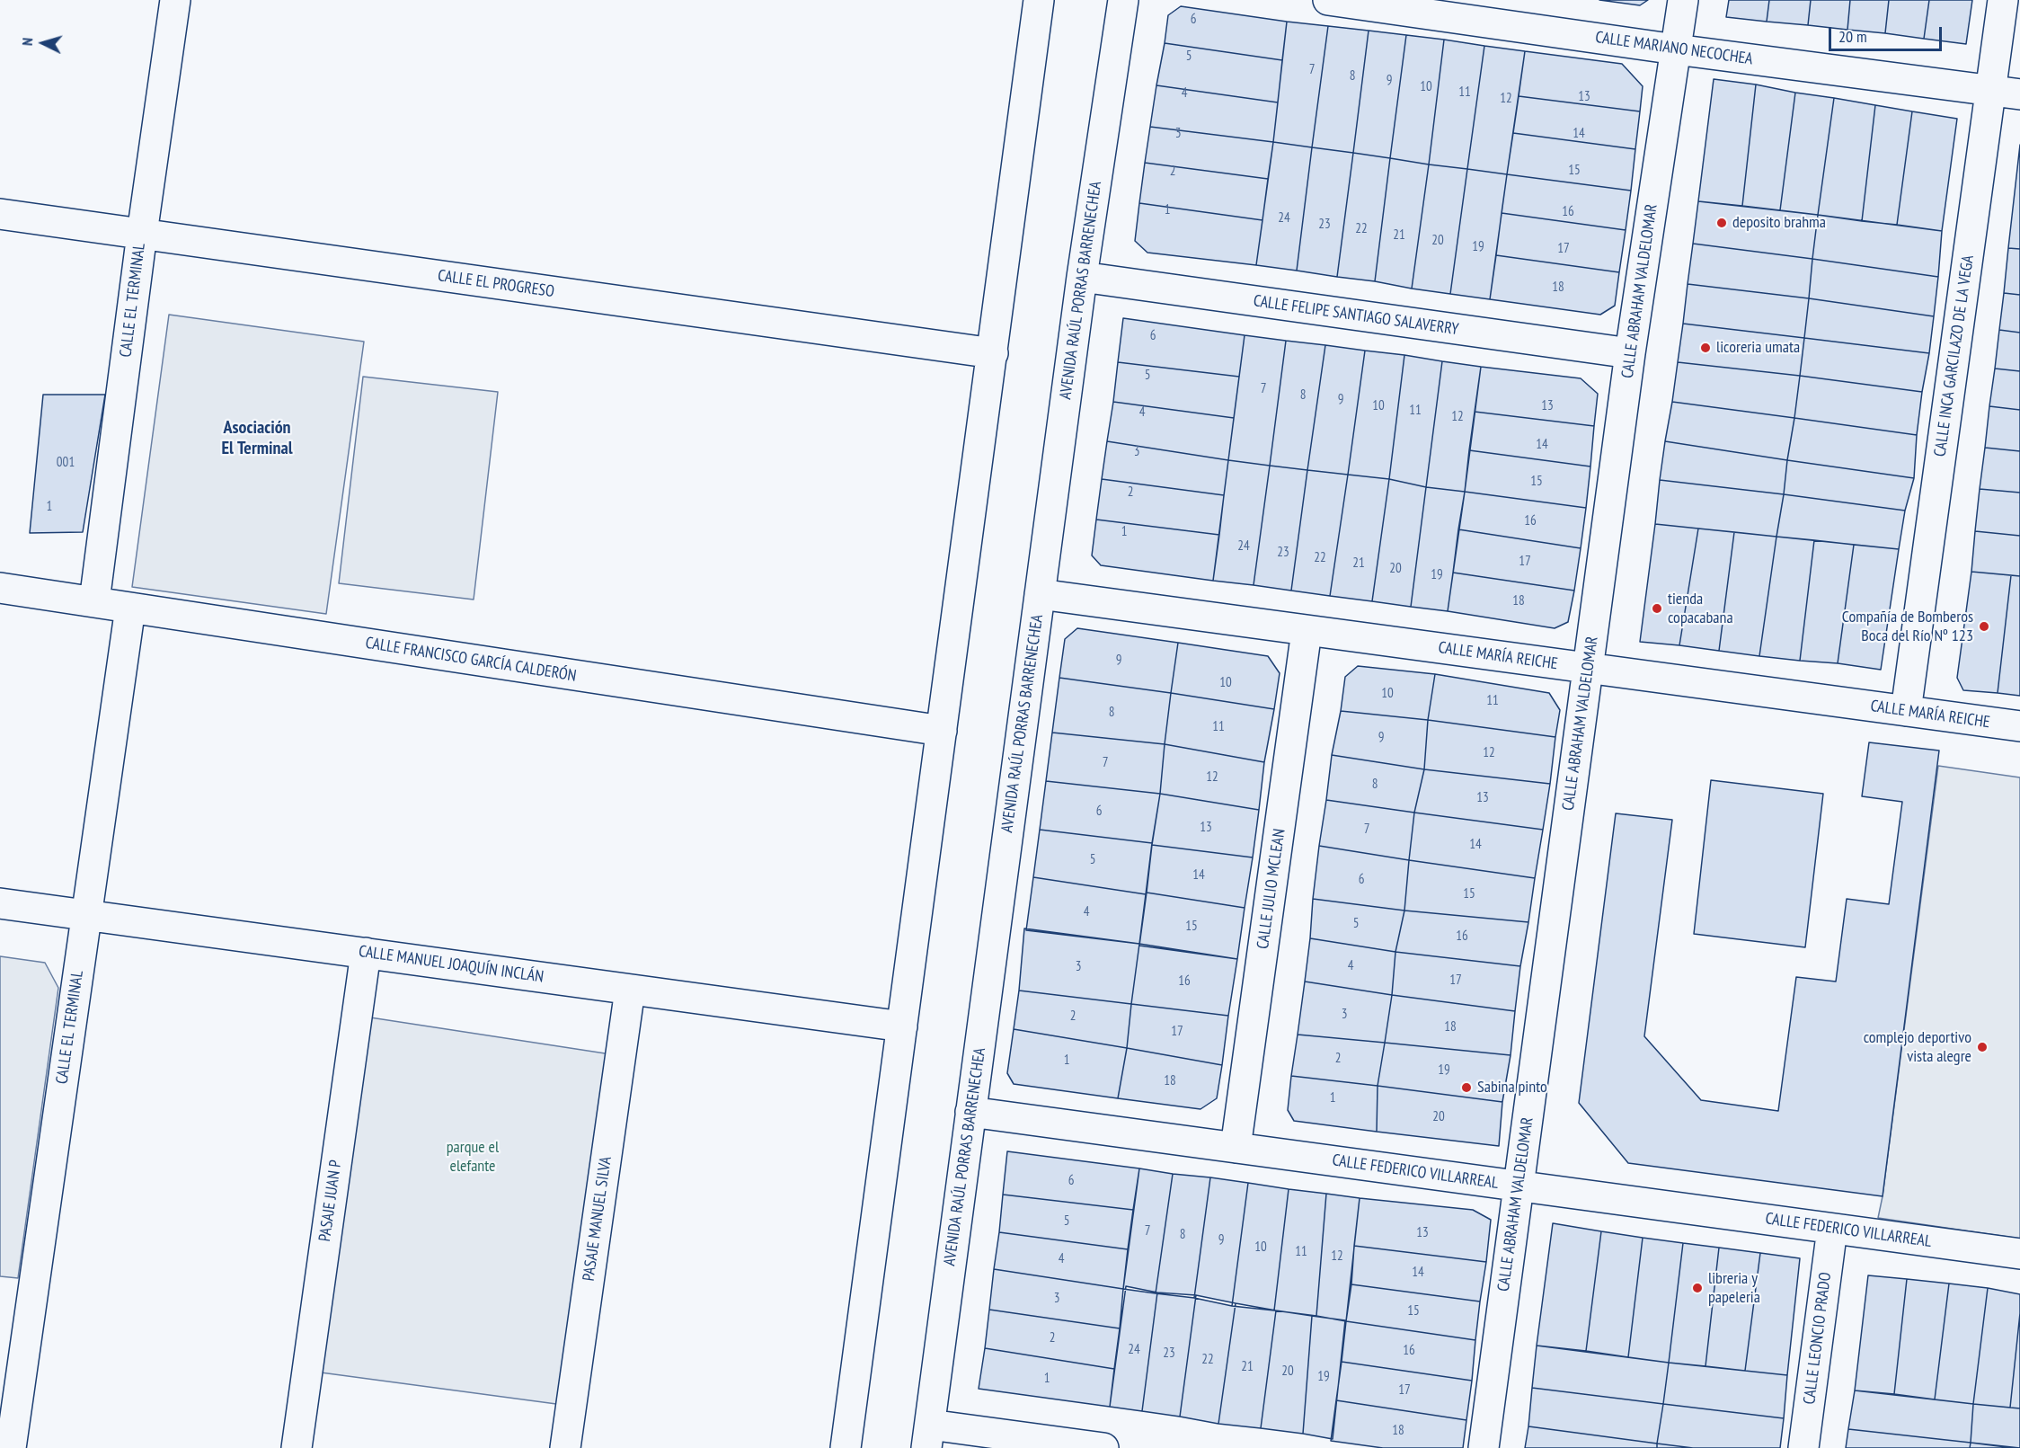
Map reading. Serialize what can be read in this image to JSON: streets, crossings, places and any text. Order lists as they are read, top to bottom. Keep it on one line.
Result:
{"streets":{"street":["CALLE MARIANO NECOCHEA","CALLE EL PROGRESO","AVENIDA RAÚL PORRAS BARRENECHEA","CALLE ABRAHAM VALDELOMAR","CALLE EL TERMINAL","CALLE FELIPE SANTIAGO SALAVERRY","CALLE INCA GARCILAZO DE LA VEGA","CALLE MARÍA REICHE","CALLE FRANCISCO GARCÍA CALDERÓN","CALLE JULIO MCLEAN","CALLE MANUEL JOAQUÍN INCLÁN","CALLE FEDERICO VILLARREAL","PASAJE JUAN P","PASAJE MANUEL SILVA","CALLE LEONCIO PRADO"]},"crossings":[["CALLE MARIANO NECOCHEA","CALLE ABRAHAM VALDELOMAR"],["CALLE MARIANO NECOCHEA","CALLE INCA GARCILAZO DE LA VEGA"],["CALLE EL PROGRESO","CALLE EL TERMINAL"],["AVENIDA RAÚL PORRAS BARRENECHEA","CALLE FELIPE SANTIAGO SALAVERRY"],["AVENIDA RAÚL PORRAS BARRENECHEA","CALLE MARÍA REICHE"],["AVENIDA RAÚL PORRAS BARRENECHEA","CALLE FEDERICO VILLARREAL"],["CALLE ABRAHAM VALDELOMAR","CALLE FELIPE SANTIAGO SALAVERRY"],["CALLE ABRAHAM VALDELOMAR","CALLE MARÍA REICHE"],["CALLE ABRAHAM VALDELOMAR","CALLE FEDERICO VILLARREAL"],["CALLE EL TERMINAL","CALLE FRANCISCO GARCÍA CALDERÓN"],["CALLE EL TERMINAL","CALLE MANUEL JOAQUÍN INCLÁN"],["CALLE INCA GARCILAZO DE LA VEGA","CALLE MARÍA REICHE"],["CALLE MARÍA REICHE","CALLE JULIO MCLEAN"],["CALLE JULIO MCLEAN","CALLE FEDERICO VILLARREAL"],["CALLE MANUEL JOAQUÍN INCLÁN","PASAJE JUAN P"],["CALLE MANUEL JOAQUÍN INCLÁN","PASAJE MANUEL SILVA"],["CALLE FEDERICO VILLARREAL","CALLE LEONCIO PRADO"]],"districts":["Asociación El Terminal"],"parks":["parque el elefante"],"places":["deposito brahma","licoreria umata","tienda copacabana","Compañía de Bomberos Boca del Río Nº 123","complejo deportivo vista alegre","Sabina pinto","libreria y papeleria"],"house_numbers":["6","5","7","8","9","10","11","4","13","12","3","14","15","2","1","16","24","23","22","21","20","19","17","18","6","5","7","8","9","10","13","11","4","12","14","3","001","15","2","1","16","1","24","23","22","17","21","20","19","18","9","10","10","11","8","11","9","12","7","12","8","13","6","13","7","14","5","14","6","15","4","5","15","16","4","3","17","16","3","2","18","17","2","1","19","18","1","20","6","5","7","13","8","9","10","11","12","4","14","3","15","2","24","16","23","22","21","20","19","1","17","18"],"scale_bar":"20 m","north":"left"}
